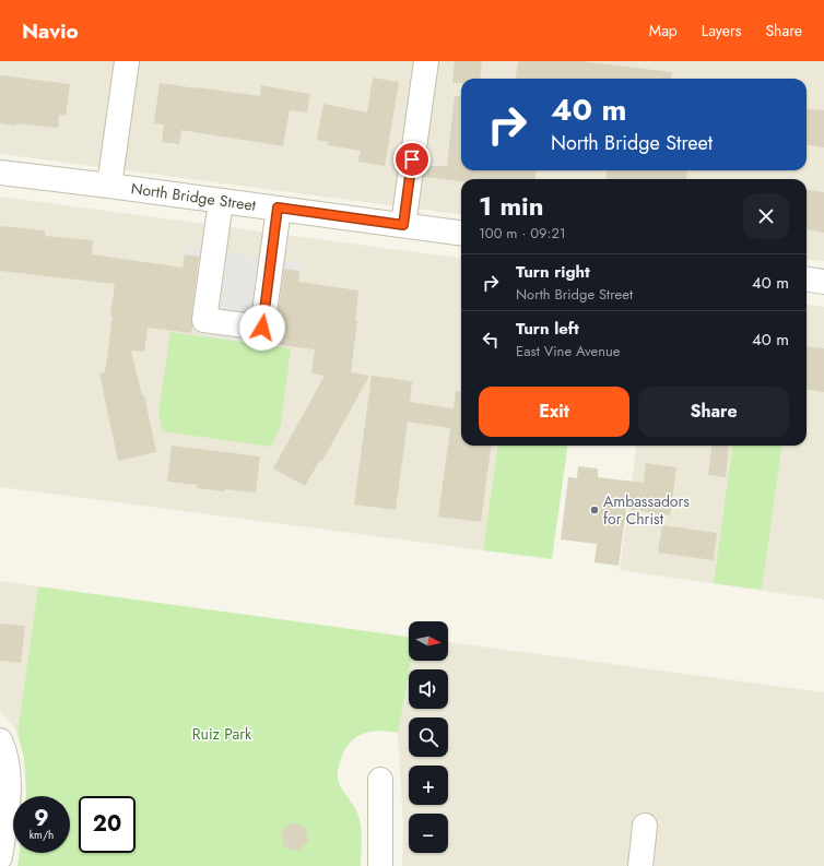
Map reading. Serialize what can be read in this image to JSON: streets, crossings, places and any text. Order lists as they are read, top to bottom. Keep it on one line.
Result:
{"streets":{"street":["North Bridge Street"]},"parks":["Ruiz Park"],"places":["Ambassadors for Christ"],"north":"right","page":{"header":"Navio","nav":["Map","Layers","Share"],"turn":["40 m","North Bridge Street"],"heading":["1 min","100 m · 09:21"],"list":[{"name":"Turn right","note":"North Bridge Street","value":"40 m"},{"name":"Turn left","note":"East Vine Avenue","value":"40 m"}],"buttons":["Exit","Share"],"map_buttons":["+","−"],"speed":"9 km/h","limit":"20"}}
